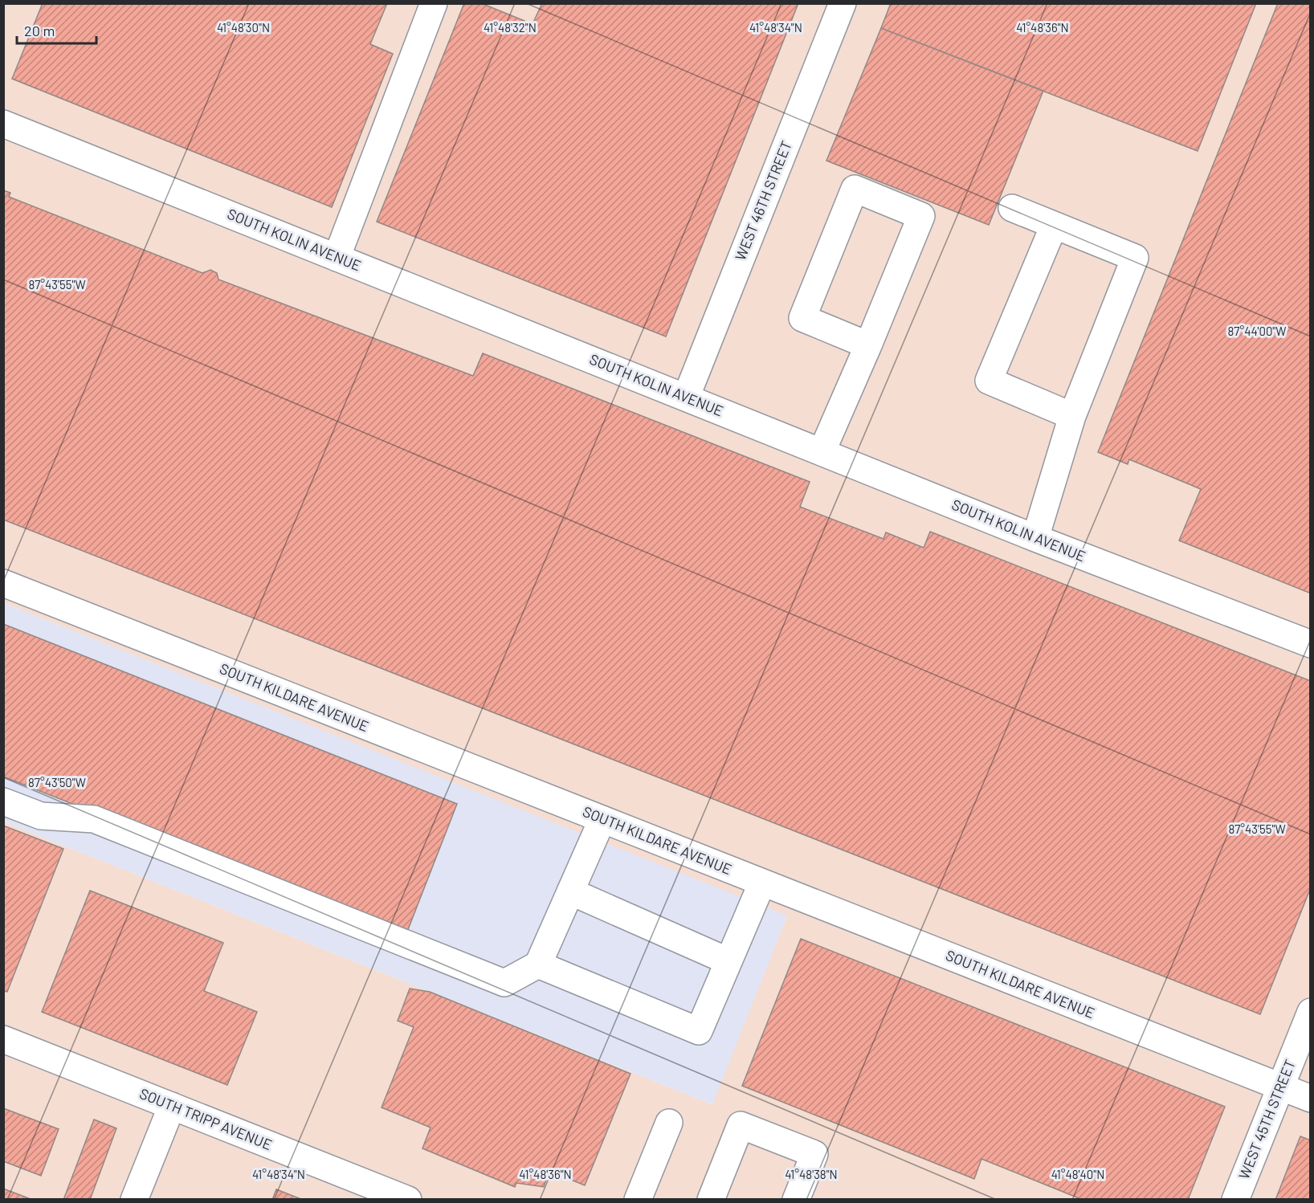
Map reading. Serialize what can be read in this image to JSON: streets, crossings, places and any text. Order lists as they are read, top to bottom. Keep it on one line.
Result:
{"streets":{"street":["WEST 46TH STREET","SOUTH KOLIN AVENUE","SOUTH KILDARE AVENUE","SOUTH TRIPP AVENUE","WEST 45TH STREET"]},"crossings":[["WEST 46TH STREET","SOUTH KOLIN AVENUE"],["SOUTH KILDARE AVENUE","WEST 45TH STREET"]],"scale_bar":"20 m","coordinates":["41°48'30\"N","41°48'32\"N","41°48'34\"N","41°48'36\"N","87°43'55\"W","87°44'00\"W","87°43'50\"W","41°48'38\"N","41°48'40\"N"]}
